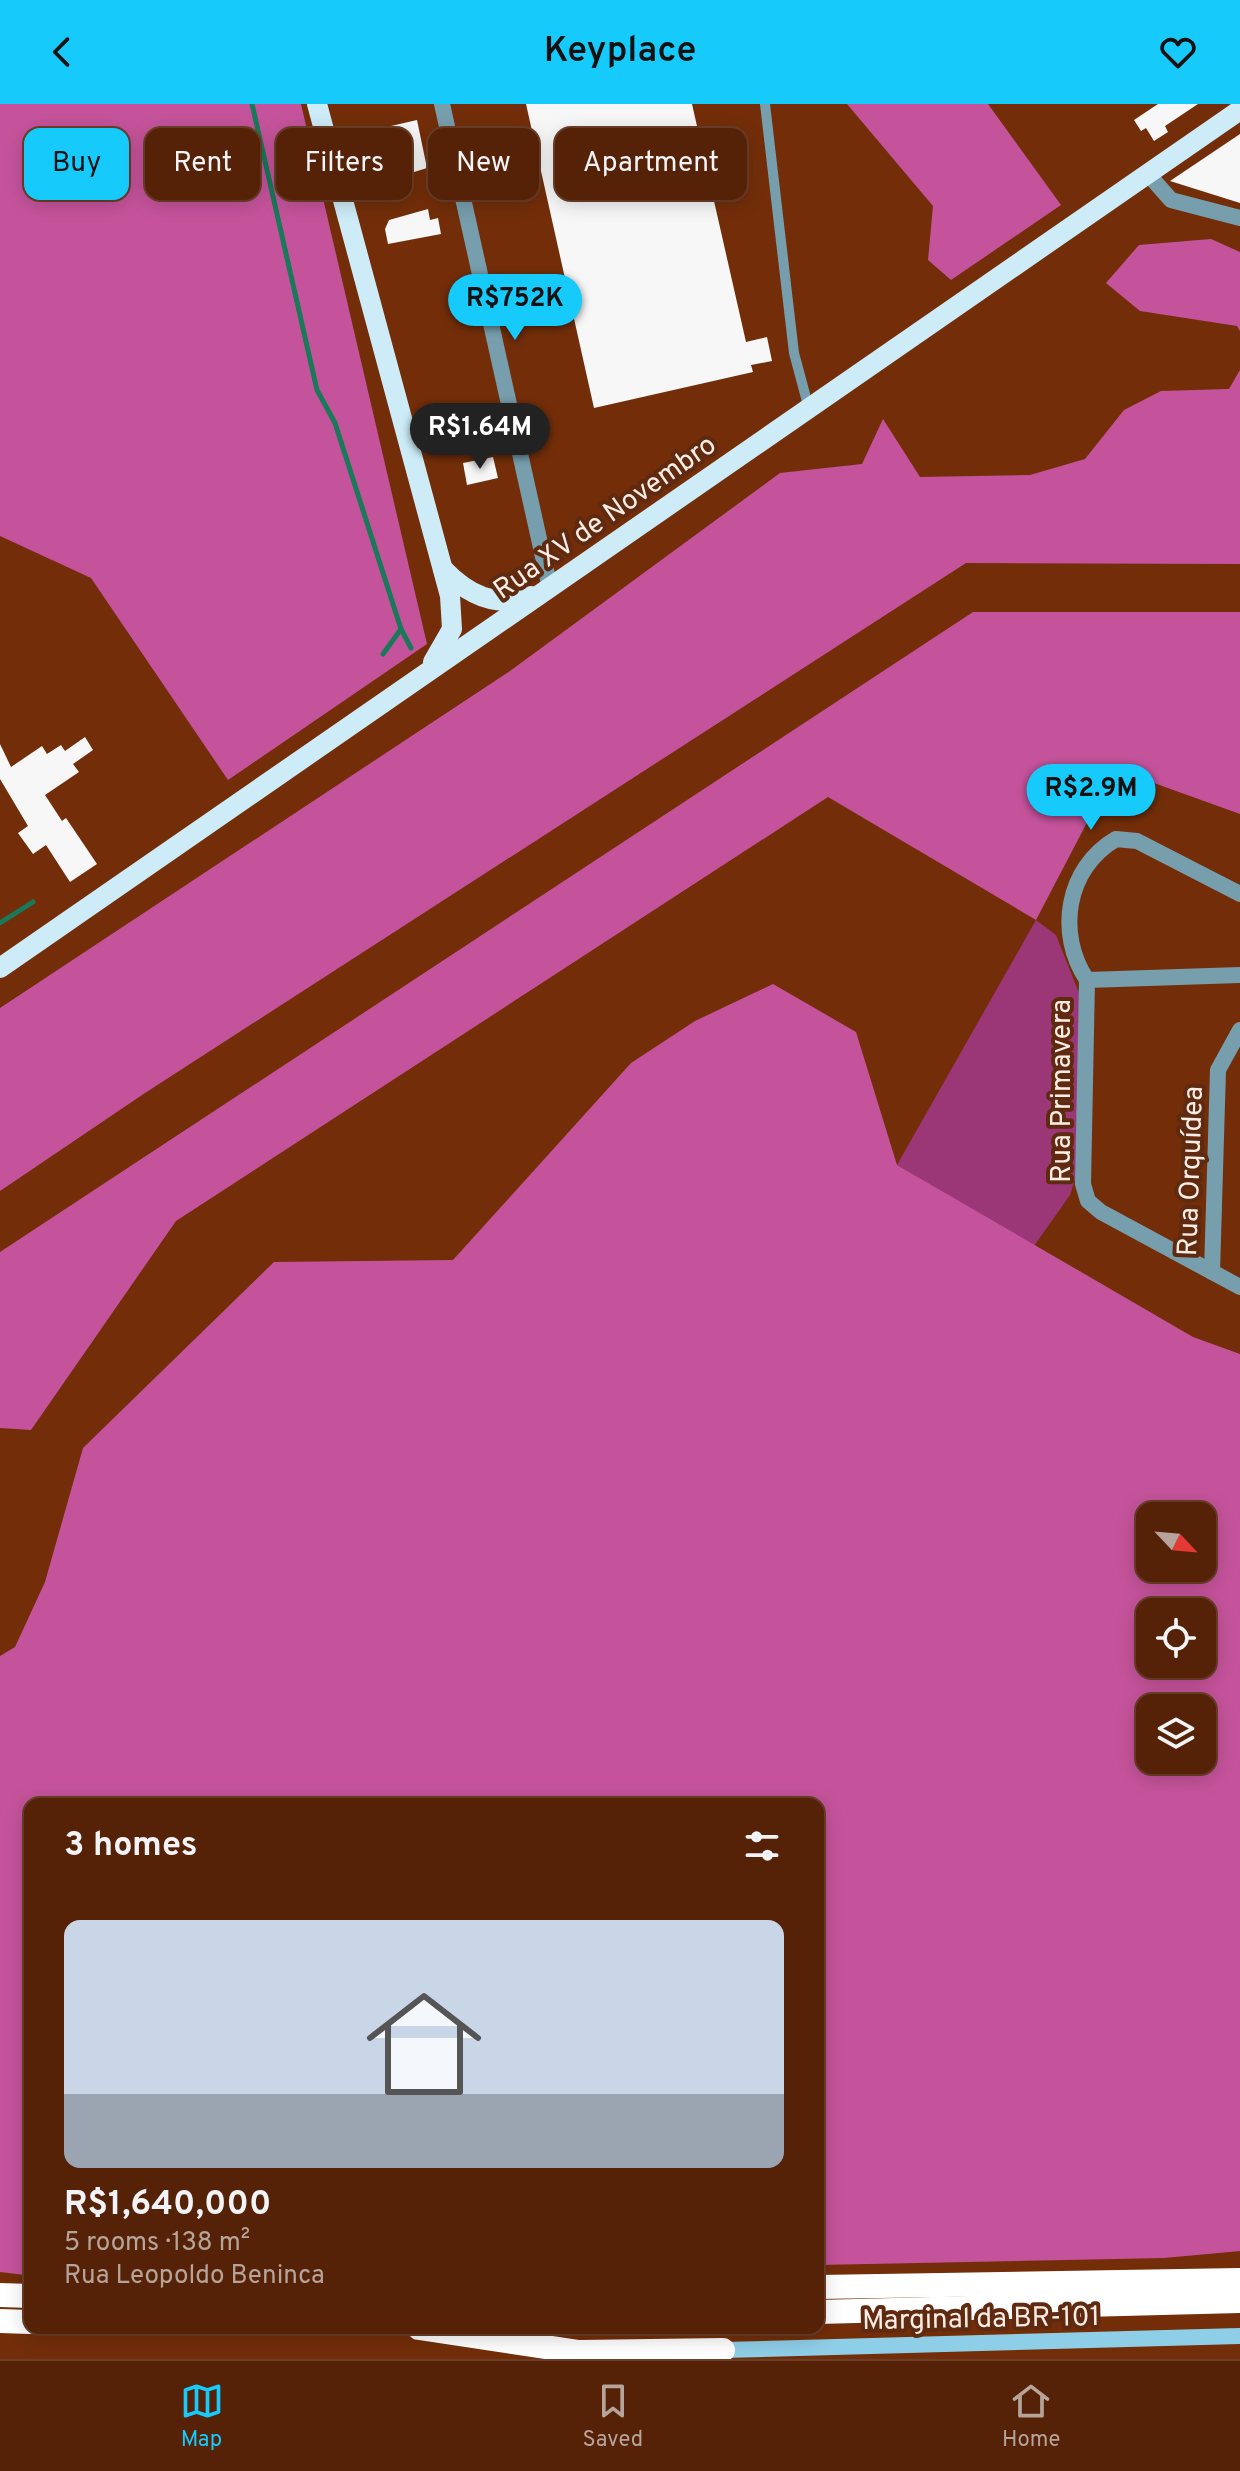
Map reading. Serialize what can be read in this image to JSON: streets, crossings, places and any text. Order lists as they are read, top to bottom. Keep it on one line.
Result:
{"streets":{"main road":["Rua XV de Novembro","Marginal da BR-101"],"street":["Rua Primavera","Rua Orquídea"]},"crossings":[["Rua Primavera","Rua Orquídea"]],"north":"bottom right","page":{"header":"Keyplace","chip":["Buy","Rent","Filters","New","Apartment"],"price":["R$752K","R$1.64M","R$2.9M"],"heading":"3 homes","list":[{"name":"R$1,640,000","note":"5 rooms · 138 m² · Rua Leopoldo Beninca"}],"tabs":["Map","Saved","Home"]}}
